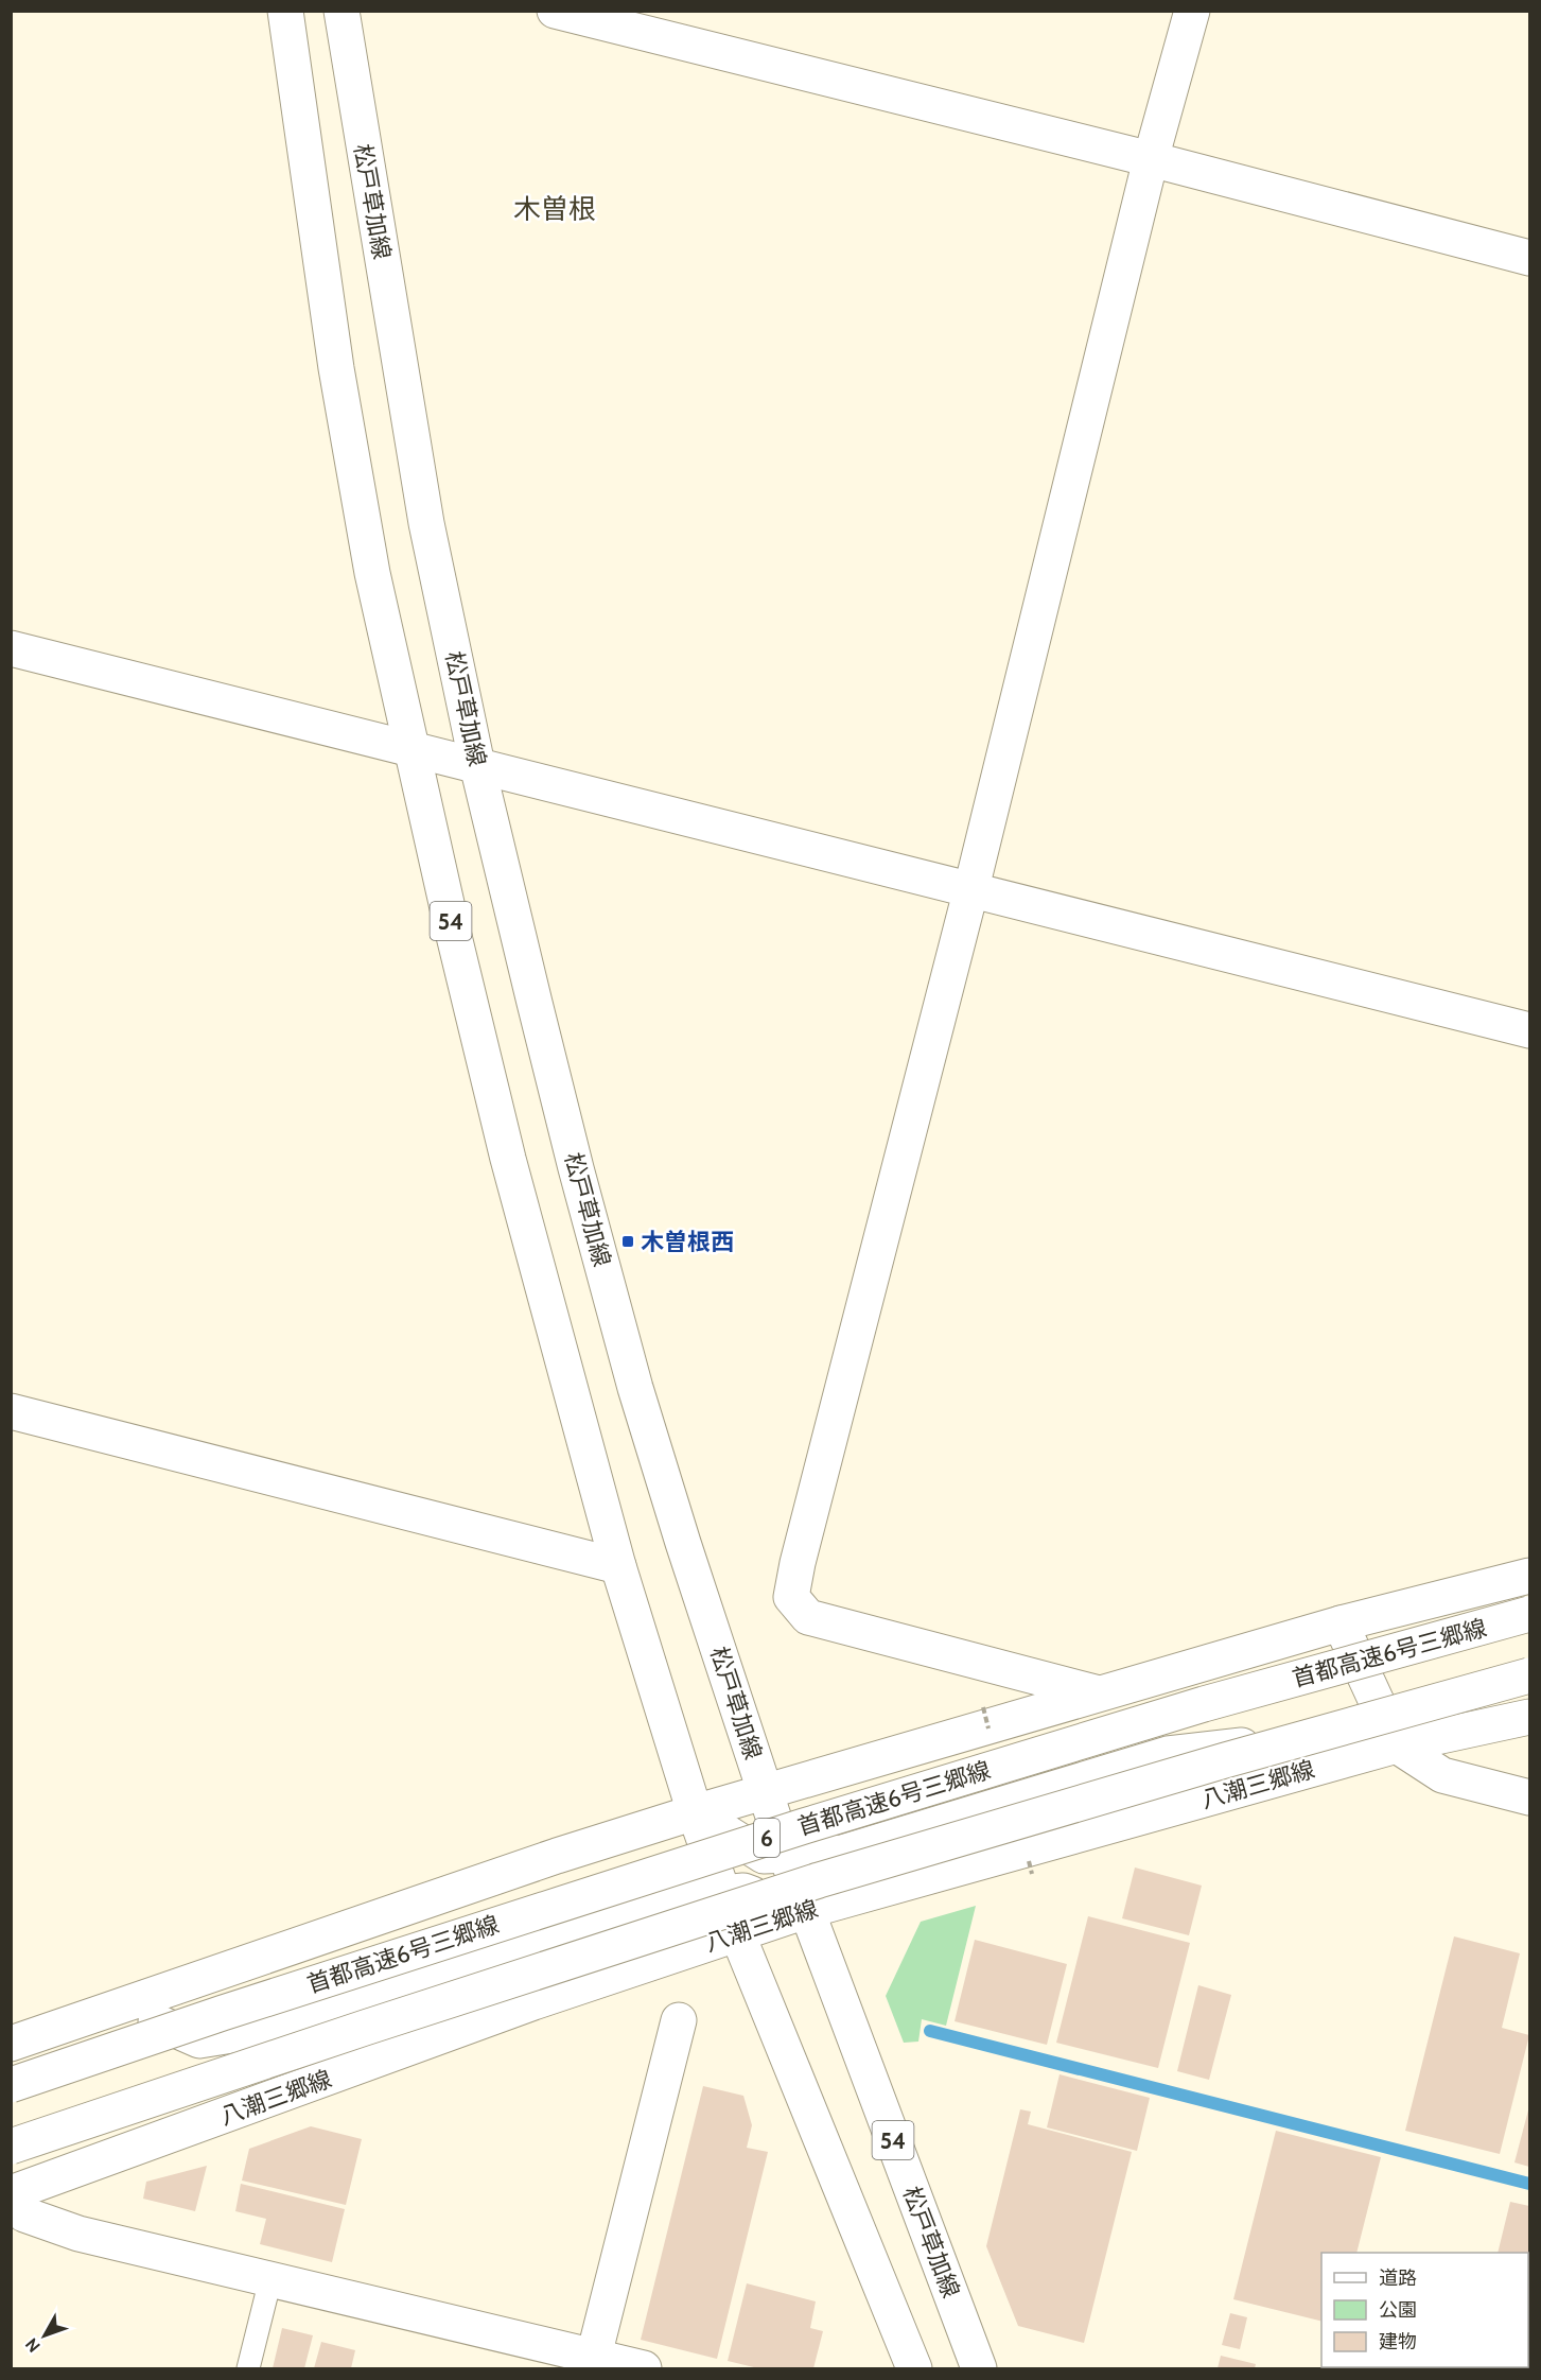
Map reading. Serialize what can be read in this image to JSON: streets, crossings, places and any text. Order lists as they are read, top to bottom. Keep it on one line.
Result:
{"streets":{"main road":["松戸草加線","54","首都高速6号三郷線","八潮三郷線","6"]},"crossings":[["松戸草加線","八潮三郷線"],["54","八潮三郷線"]],"districts":["木曽根"],"places":{"transit":["木曽根西"]},"legend":["道路","公園","建物"],"north":"bottom left"}
